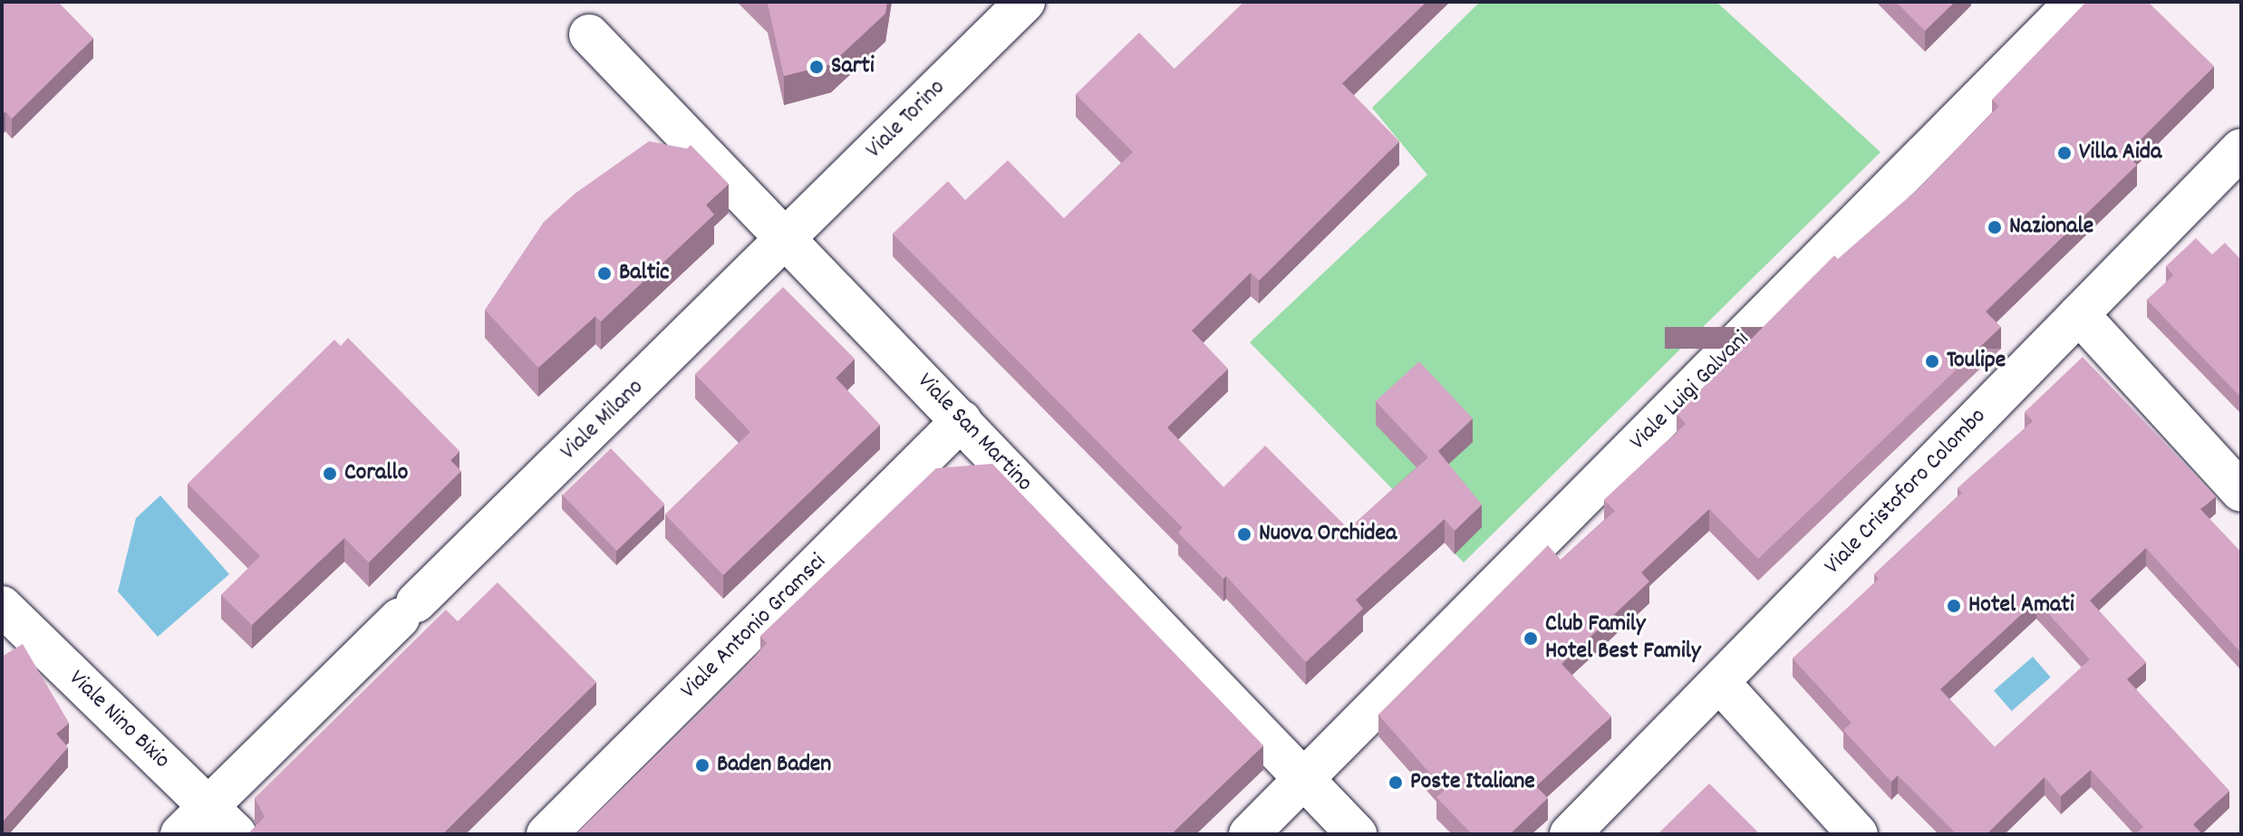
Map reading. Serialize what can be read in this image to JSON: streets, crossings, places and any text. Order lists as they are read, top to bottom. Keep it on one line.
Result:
{"streets":{"street":["Viale Torino","Viale Luigi Galvani","Viale Milano","Viale San Martino","Viale Cristoforo Colombo","Viale Antonio Gramsci","Viale Nino Bixio"]},"crossings":[["Viale Torino","Viale Milano"],["Viale Torino","Viale San Martino"],["Viale Luigi Galvani","Viale San Martino"],["Viale Milano","Viale San Martino"],["Viale Milano","Viale Nino Bixio"],["Viale San Martino","Viale Antonio Gramsci"]],"places":["Sarti","Villa Aida","Nazionale","Baltic","Toulipe","Corallo","Nuova Orchidea","Hotel Amati","Club Family Hotel Best Family","Baden Baden","Poste Italiane"]}
